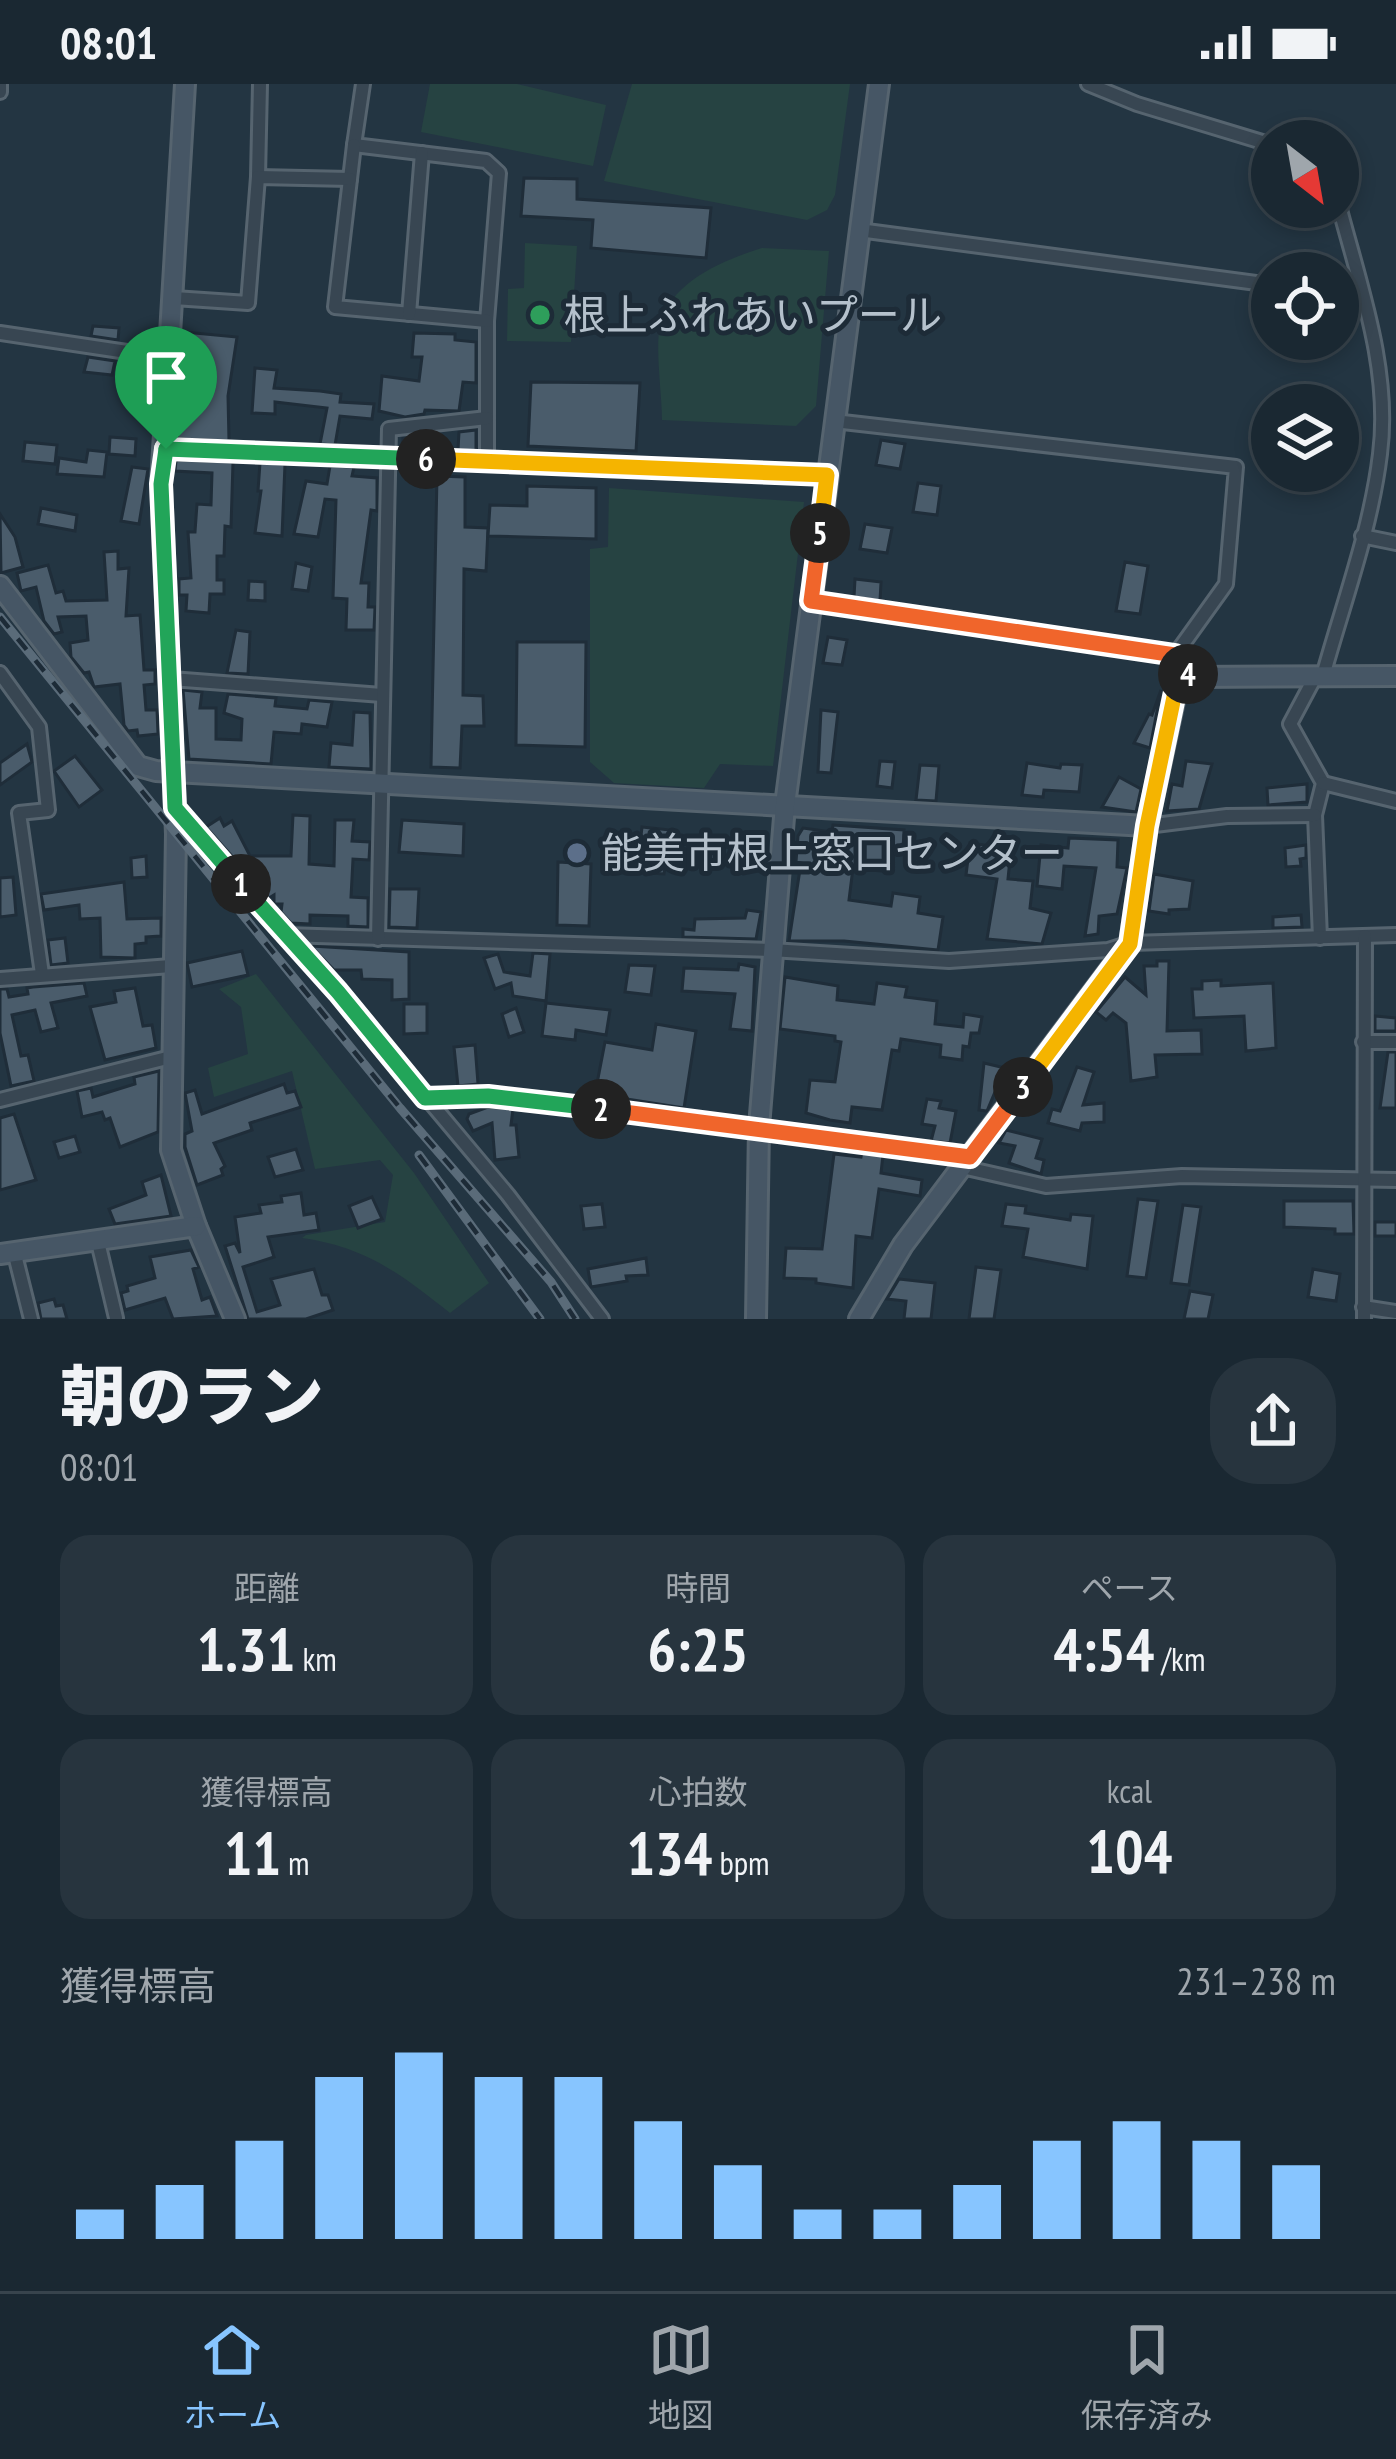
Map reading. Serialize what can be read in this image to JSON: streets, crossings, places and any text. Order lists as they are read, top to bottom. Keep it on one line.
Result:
{"places":["根上ふれあいプール","能美市根上窓口センター"],"north":"bottom right","page":{"status":"08:01","pins":["6","5","4","1","3","2"],"heading":["朝のラン","08:01"],"stats":[["距離","1.31 km"],["時間","6:25"],["ペース","4:54 /km"],["獲得標高","11 m"],["心拍数","134 bpm"],["kcal","104"]],"chart":["獲得標高","231–238 m"],"tabs":["ホーム","地図","保存済み"]}}
